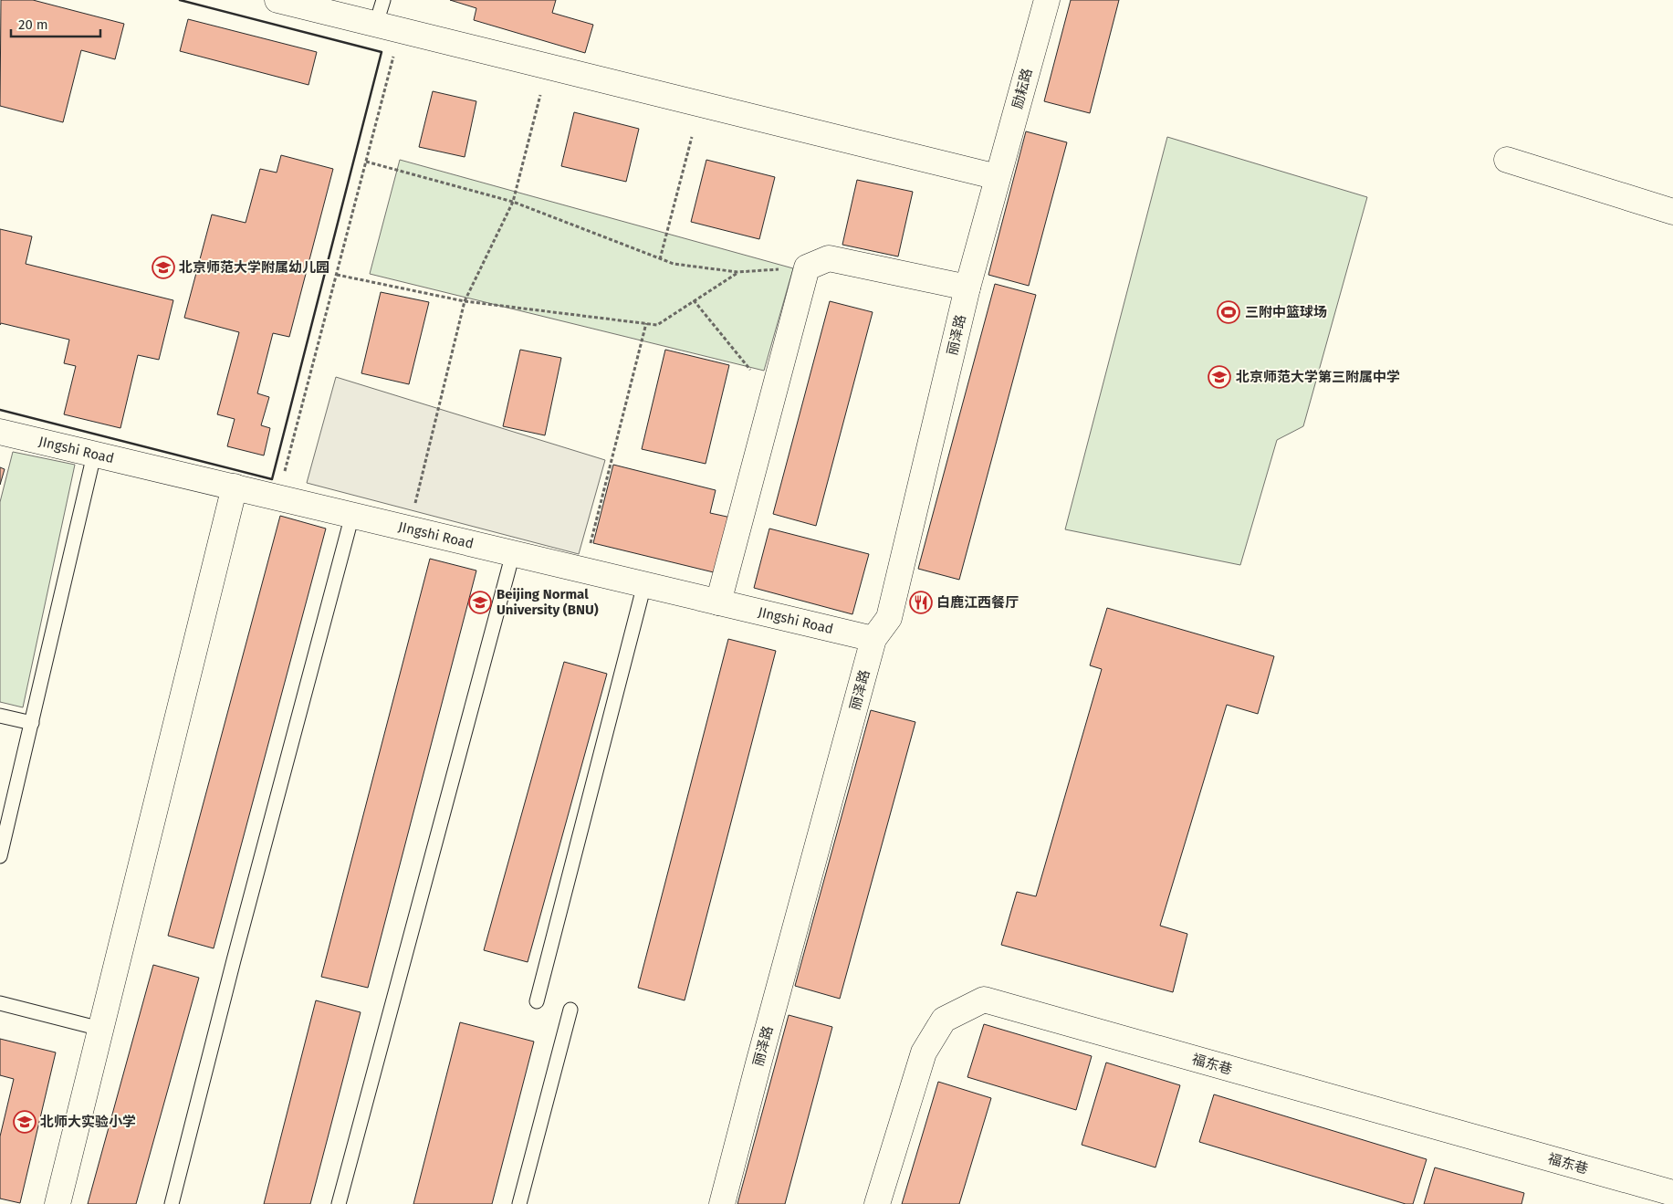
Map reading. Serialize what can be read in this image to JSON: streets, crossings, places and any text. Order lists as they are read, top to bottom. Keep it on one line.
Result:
{"streets":{"street":["励耘路","丽泽路","JIngshi Road","福东巷"]},"crossings":[["励耘路","丽泽路"],["丽泽路","JIngshi Road"]],"places":{"school or university":["北京师范大学附属幼儿园","北京师范大学第三附属中学","Beijing Normal University (BNU)","北师大实验小学"],"sports":["三附中篮球场"],"restaurant":["白鹿江西餐厅"]},"scale_bar":"20 m"}
